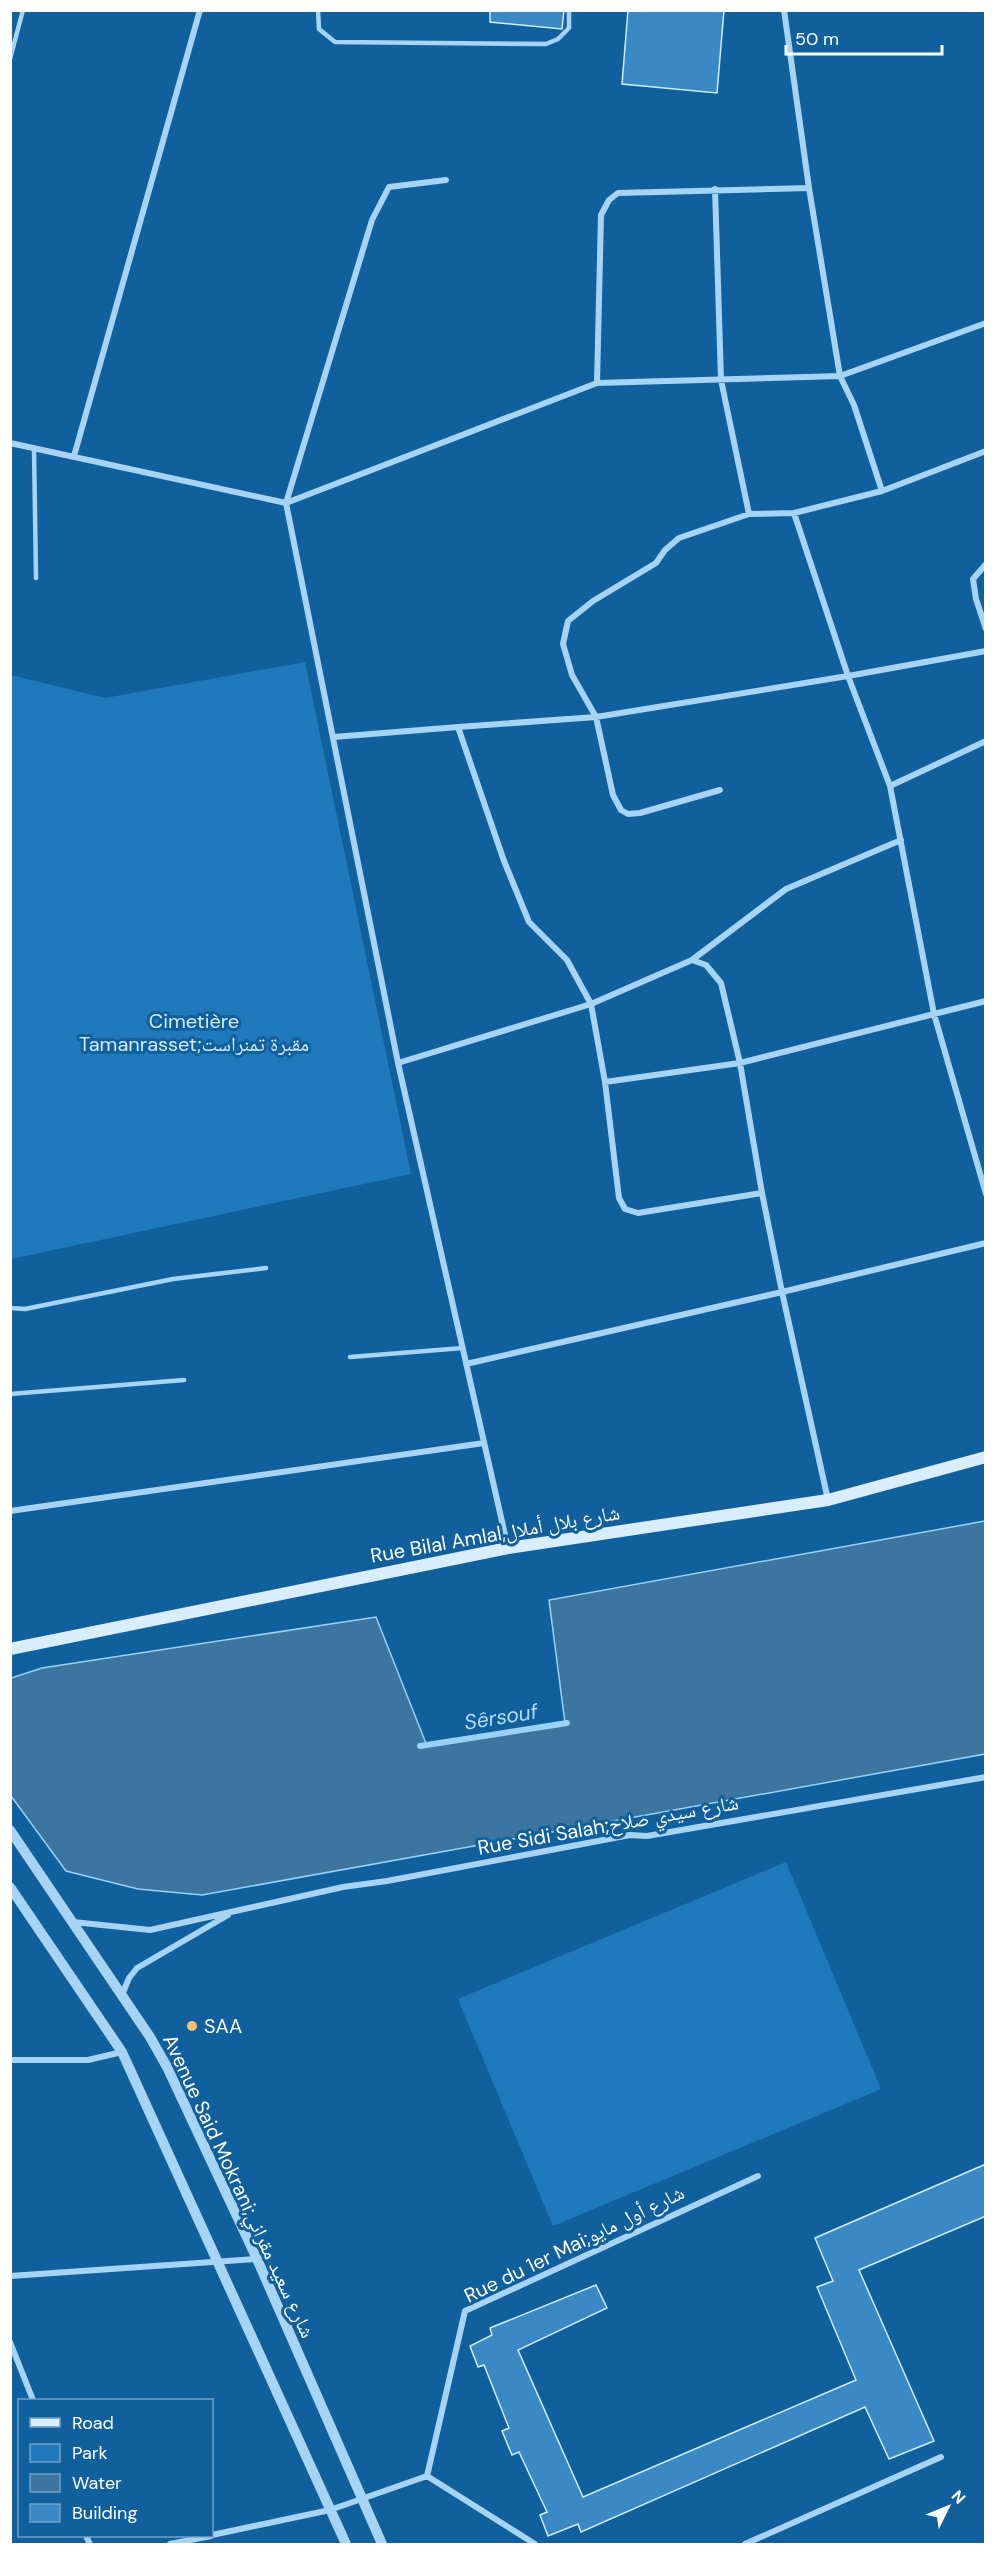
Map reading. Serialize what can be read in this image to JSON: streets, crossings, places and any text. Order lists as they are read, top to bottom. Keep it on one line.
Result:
{"streets":{"main road":["Rue Bilal Amlal,شارع بلال أملال"],"street":["Rue Sidi Salah;شارع سيدي صلاح","Avenue Said Mokrani;شارع سعيد مقراني","Rue du 1er Mai;شارع أول مايو"]},"crossings":[["Rue Sidi Salah;شارع سيدي صلاح","Avenue Said Mokrani;شارع سعيد مقراني"]],"water":["Sêrsouf"],"parks":["Cimetière Tamanrasset;مقبرة تمنراست"],"places":["SAA"],"legend":["Road","Park","Water","Building"],"scale_bar":"50 m","north":"top right"}
